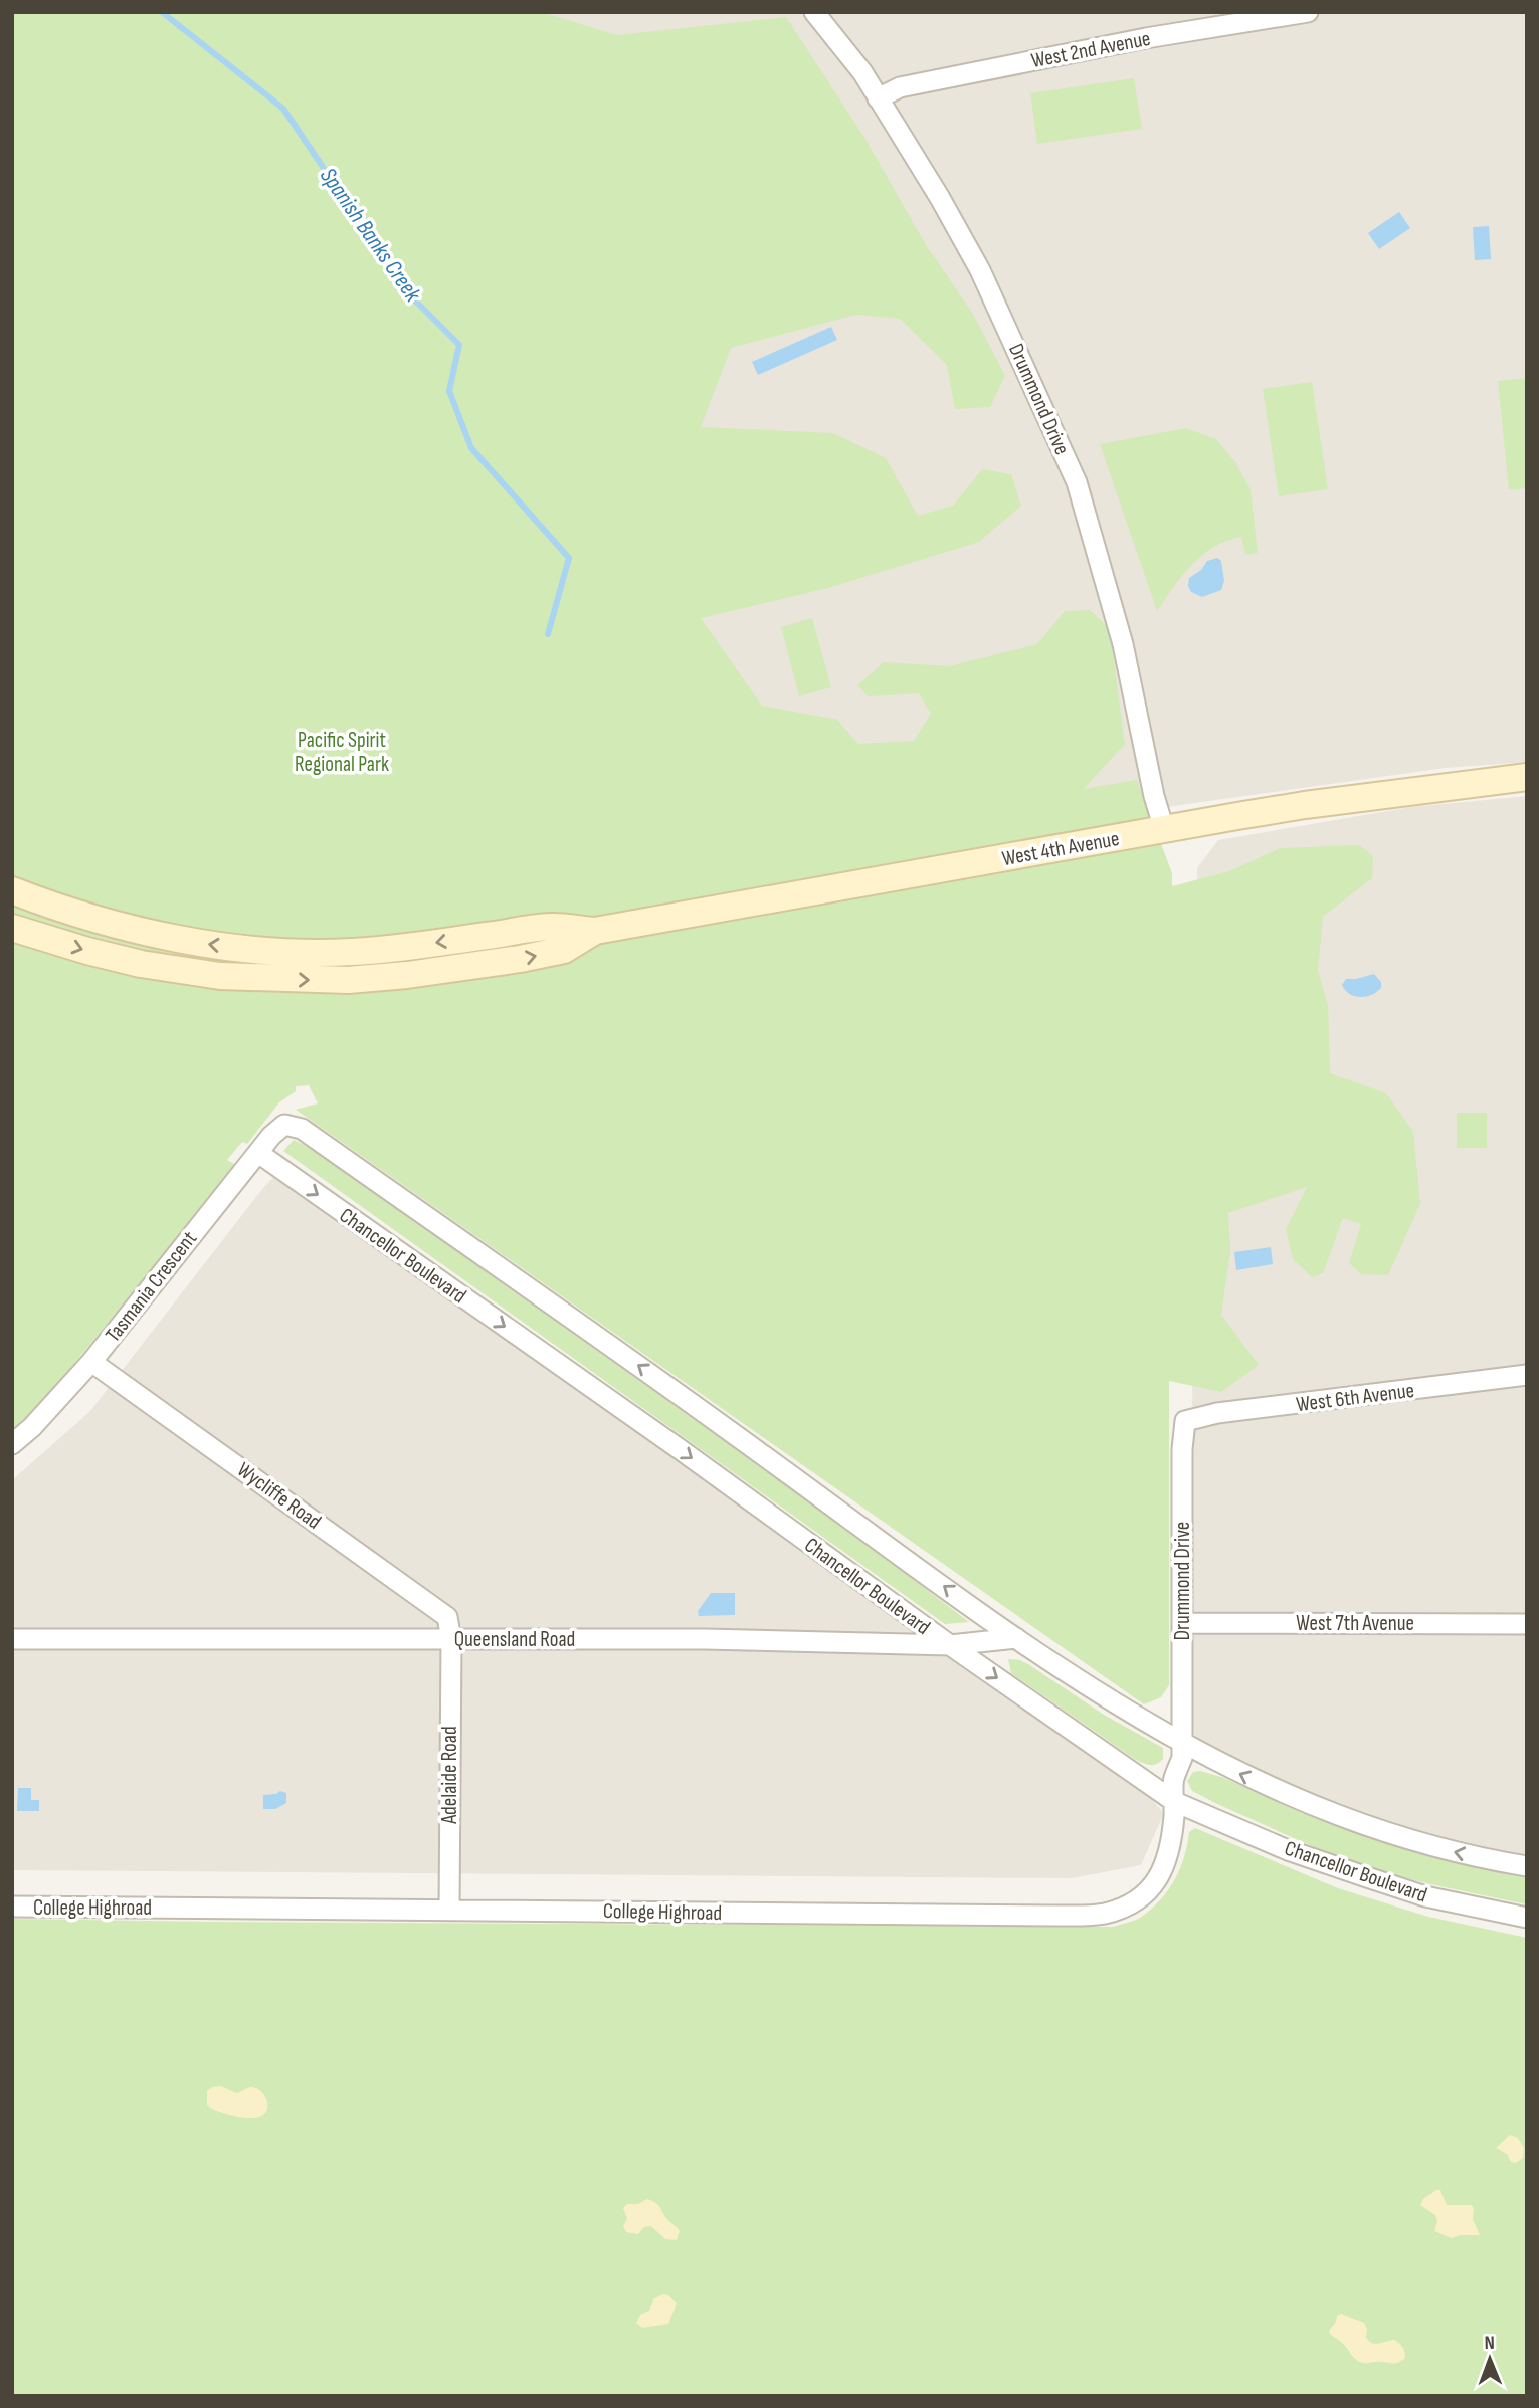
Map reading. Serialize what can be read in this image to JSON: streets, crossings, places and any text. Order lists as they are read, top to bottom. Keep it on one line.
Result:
{"streets":{"main road":["West 4th Avenue"],"street":["West 2nd Avenue","Drummond Drive","Chancellor Boulevard","Tasmania Crescent","West 6th Avenue","Wycliffe Road","West 7th Avenue","Queensland Road","Adelaide Road","College Highroad"]},"crossings":[["West 2nd Avenue","Drummond Drive"],["Drummond Drive","West 4th Avenue"],["Drummond Drive","West 6th Avenue"],["Drummond Drive","West 7th Avenue"],["Drummond Drive","College Highroad"],["Chancellor Boulevard","Tasmania Crescent"],["Chancellor Boulevard","Queensland Road"],["Chancellor Boulevard","College Highroad"],["Tasmania Crescent","Wycliffe Road"],["Tasmania Crescent","Queensland Road"],["Wycliffe Road","Queensland Road"],["Wycliffe Road","Adelaide Road"],["Queensland Road","Adelaide Road"],["Adelaide Road","College Highroad"]],"one_way":["Chancellor Boulevard","Tasmania Crescent"],"water":["Spanish Banks Creek"],"parks":["Pacific Spirit Regional Park"],"north":"top"}
